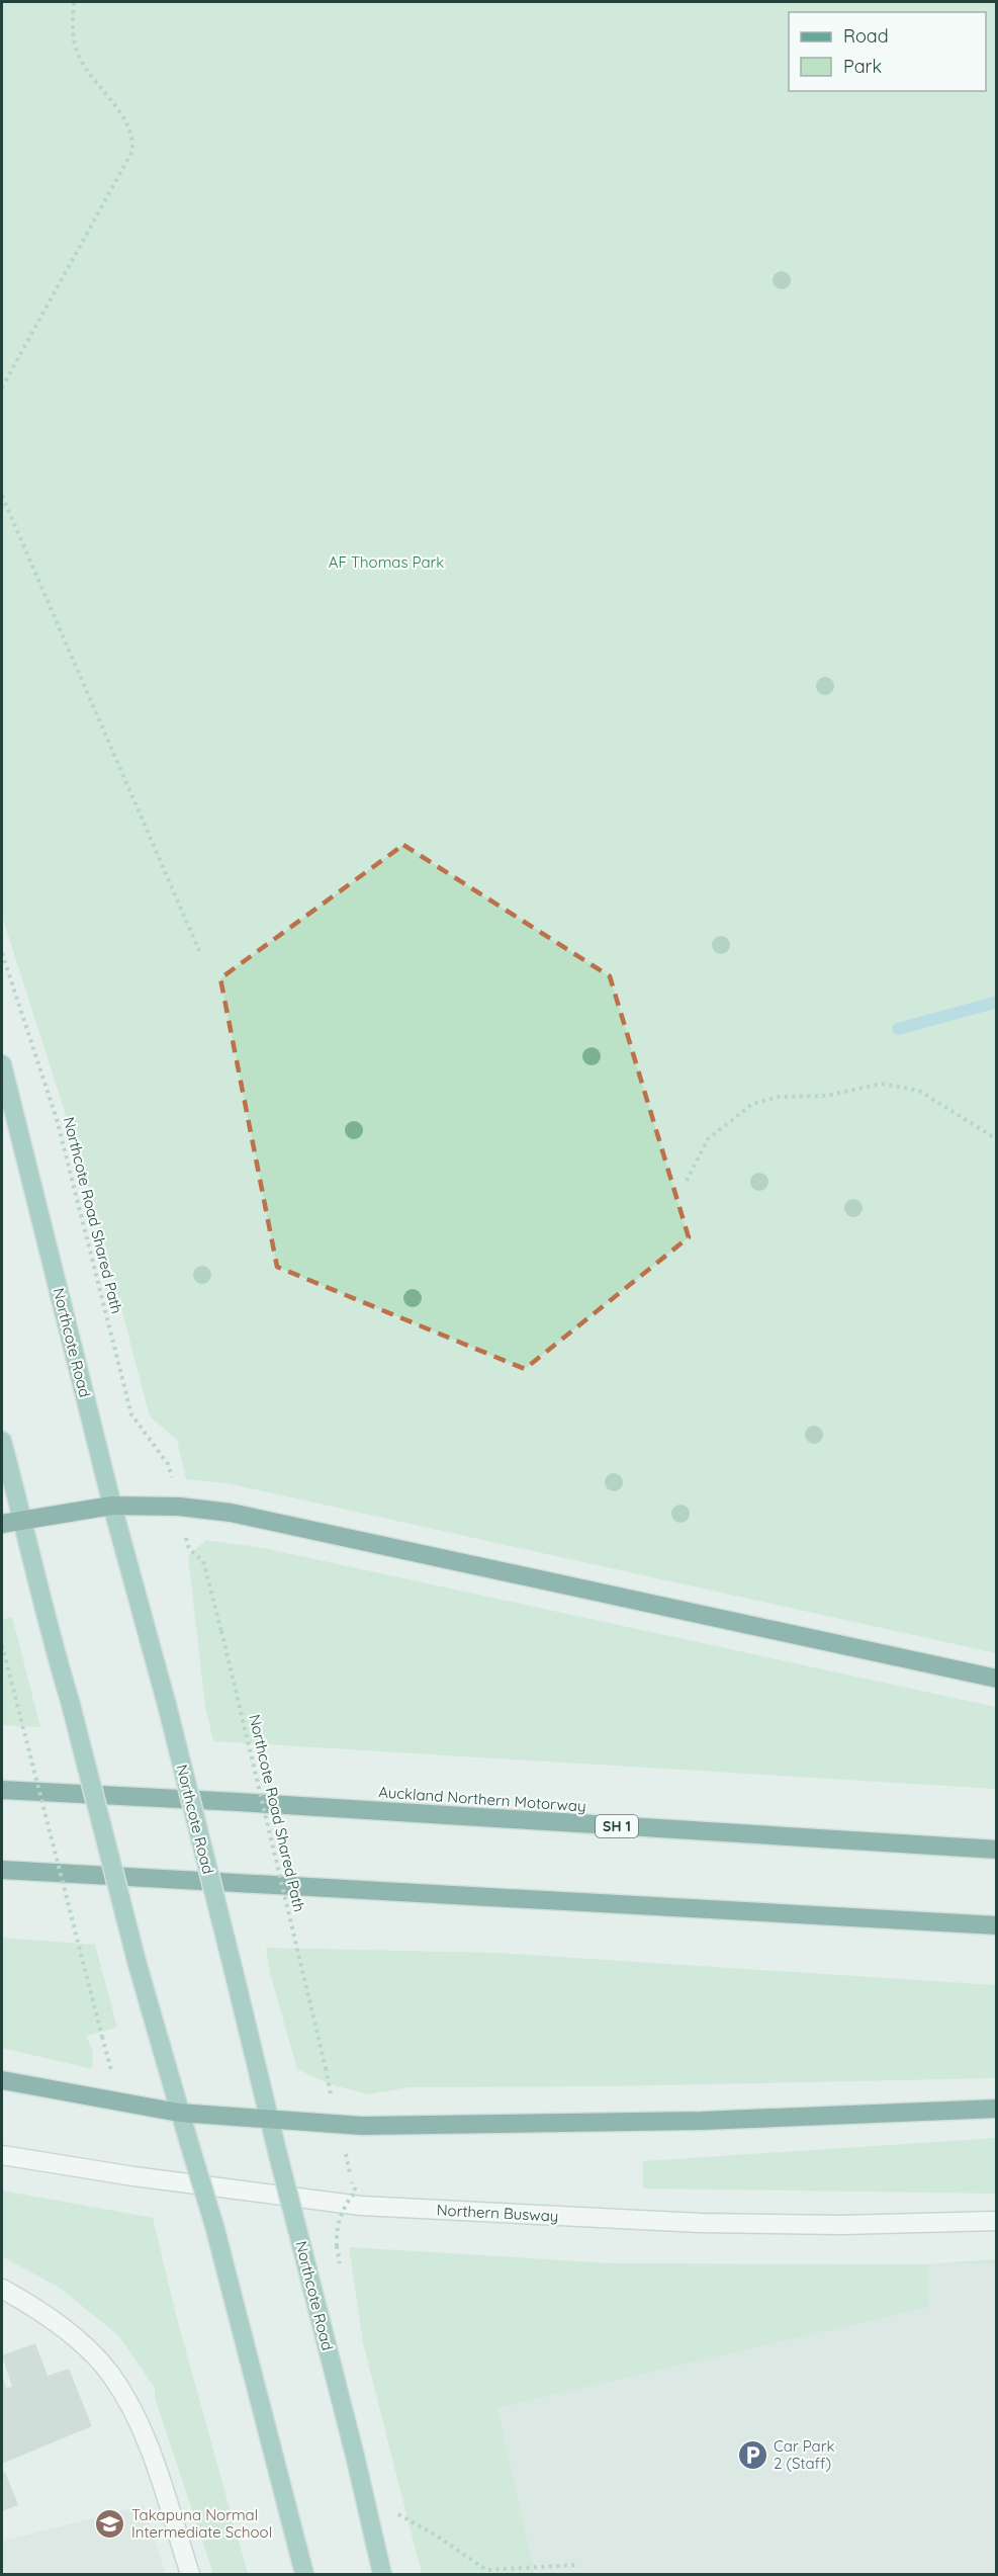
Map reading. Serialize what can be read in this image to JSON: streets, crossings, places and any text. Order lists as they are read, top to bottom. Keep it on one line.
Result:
{"streets":{"highway":["Auckland Northern Motorway","SH 1"],"main road":["Northcote Road"],"lane":["Northern Busway"],"path":["Northcote Road Shared Path"]},"parks":["AF Thomas Park"],"places":{"parking":["Car Park 2 (Staff)"],"school or university":["Takapuna Normal Intermediate School"]},"legend":["Road","Park"]}
